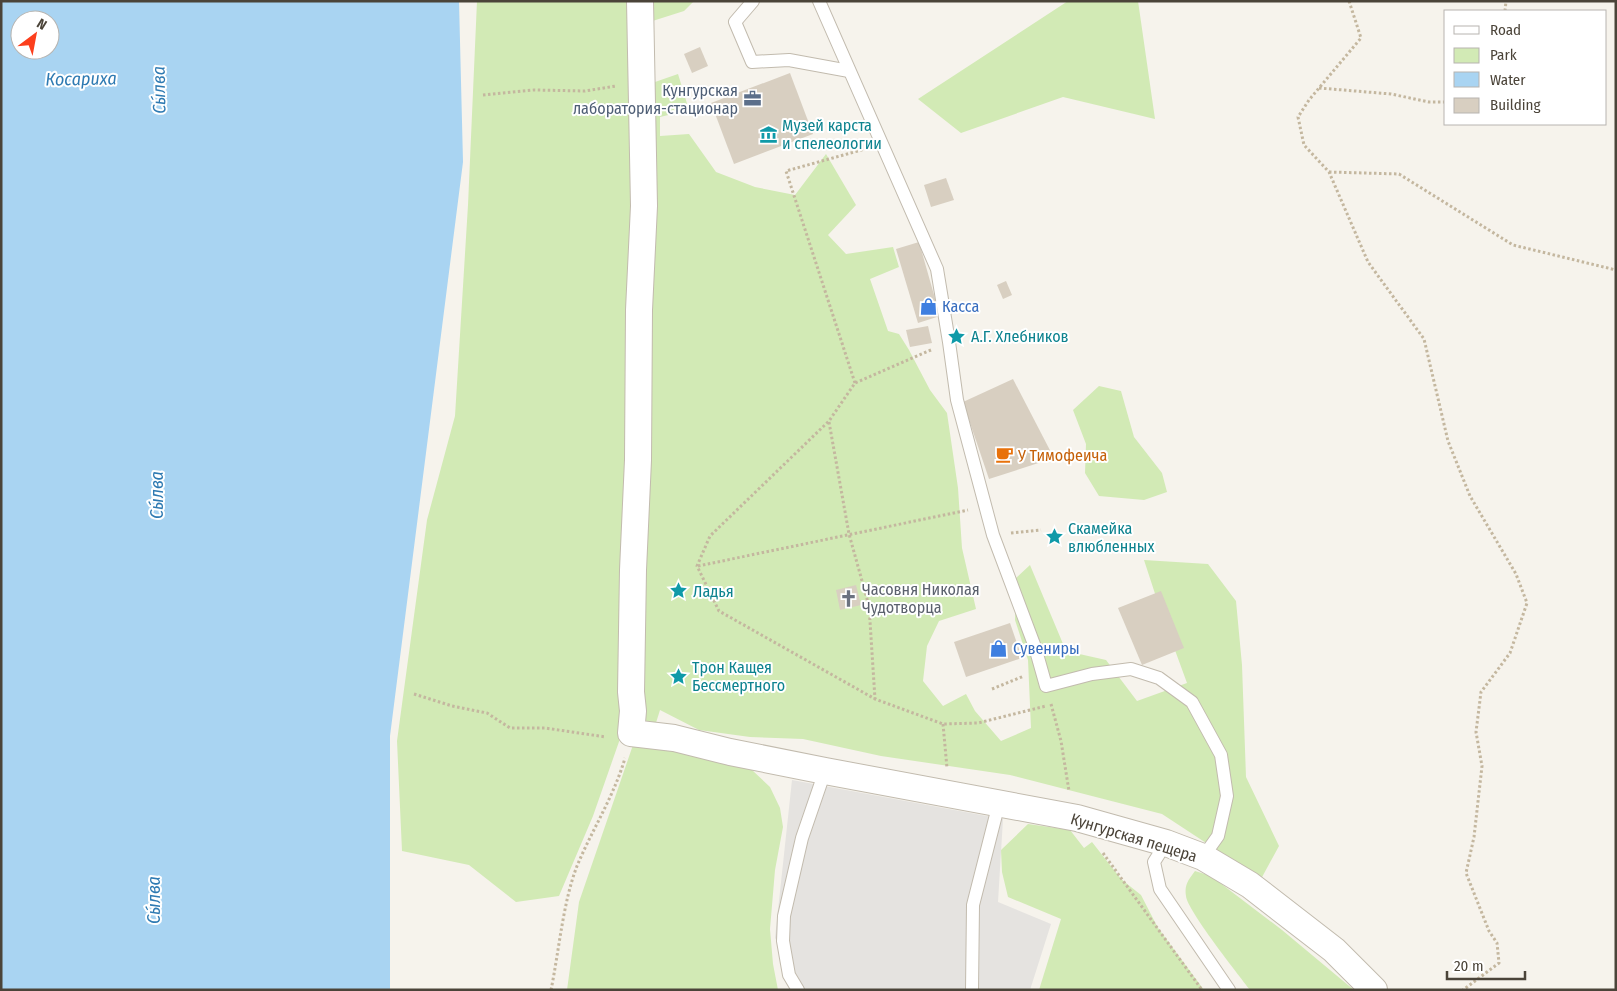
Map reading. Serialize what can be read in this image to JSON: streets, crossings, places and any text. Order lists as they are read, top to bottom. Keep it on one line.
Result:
{"streets":{"street":["Кунгурская пещера"]},"water":["Косариха","Сы́лва"],"places":{"office":["Кунгурская лаборатория-стационар"],"museum":["Музей карста и спелеологии"],"shop":["Касса","Сувениры"],"place":["А.Г. Хлебников","Скамейка влюбленных","Ладья","Трон Кащея Бессмертного"],"cafe":["У Тимофеича"],"church":["Часовня Николая Чудотворца"]},"legend":["Road","Park","Water","Building"],"scale_bar":"20 m","north":"top right"}
